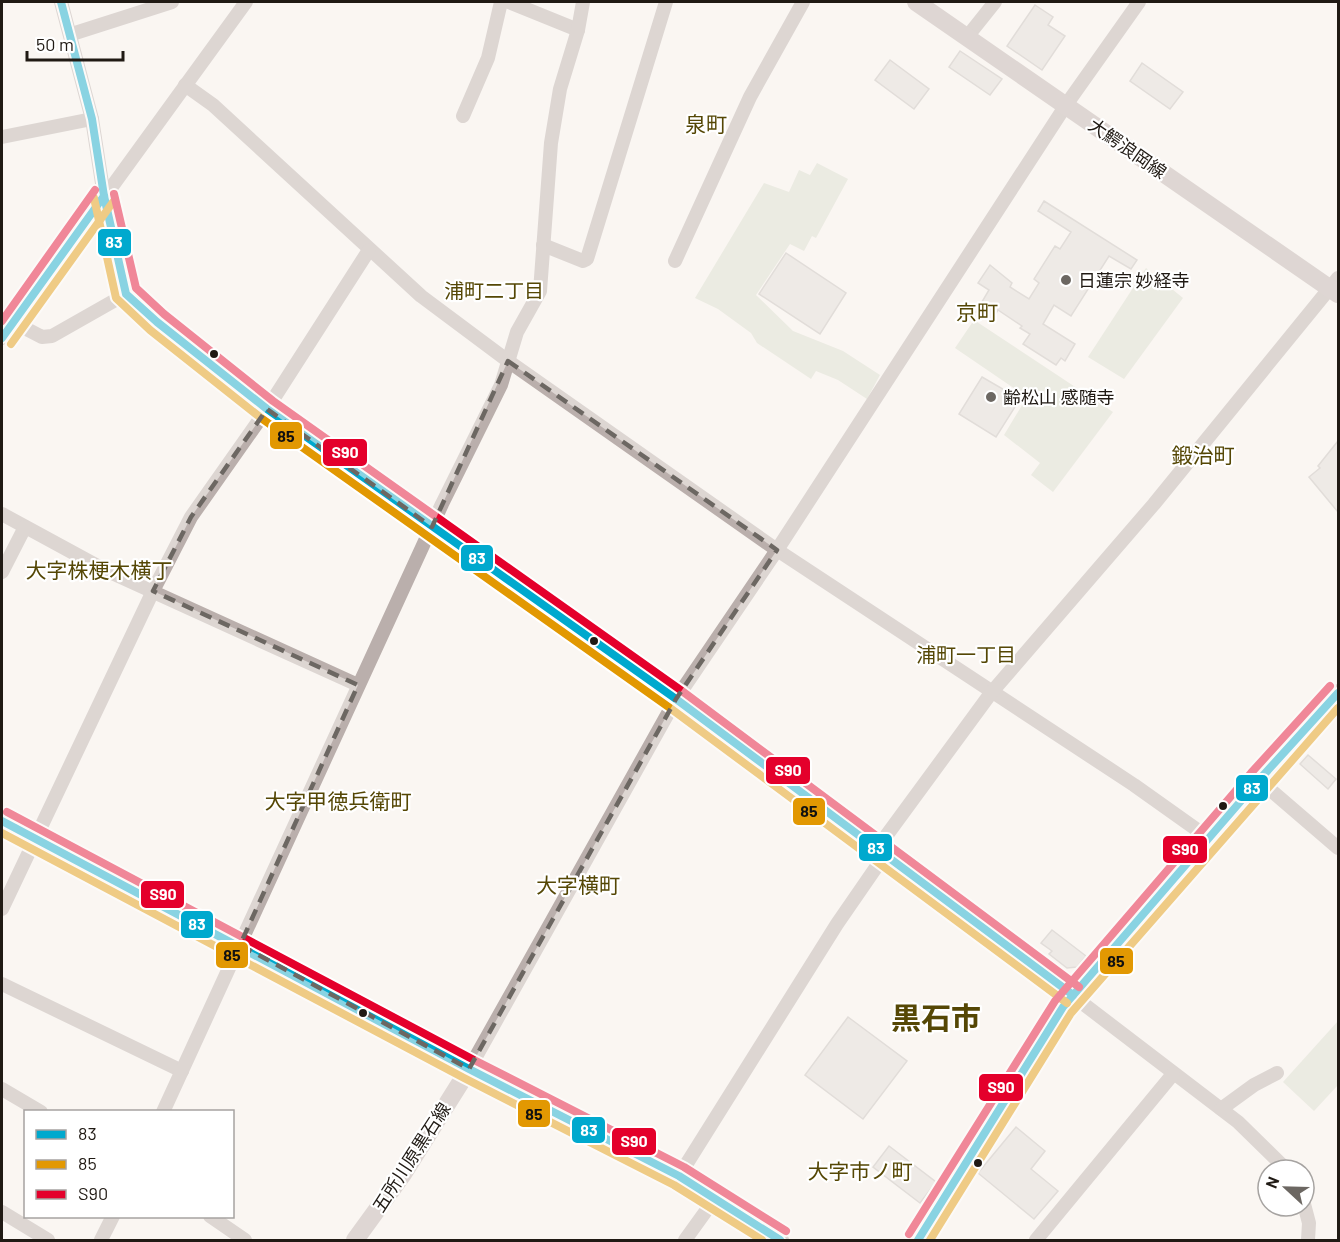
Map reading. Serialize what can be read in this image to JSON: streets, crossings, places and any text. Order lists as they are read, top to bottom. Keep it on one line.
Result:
{"streets":{"main road":["大鰐浪岡線","五所川原黒石線"]},"districts":["泉町","浦町二丁目","京町","鍛治町","大字株梗木横丁","浦町一丁目","大字甲徳兵衛町","大字横町","黒石市","大字市ノ町"],"places":["日蓮宗 妙経寺","齢松山 感随寺"],"lines":["transit line 83","transit line S90","transit line 85"],"legend":["83","85","S90"],"scale_bar":"50 m","north":"left"}
